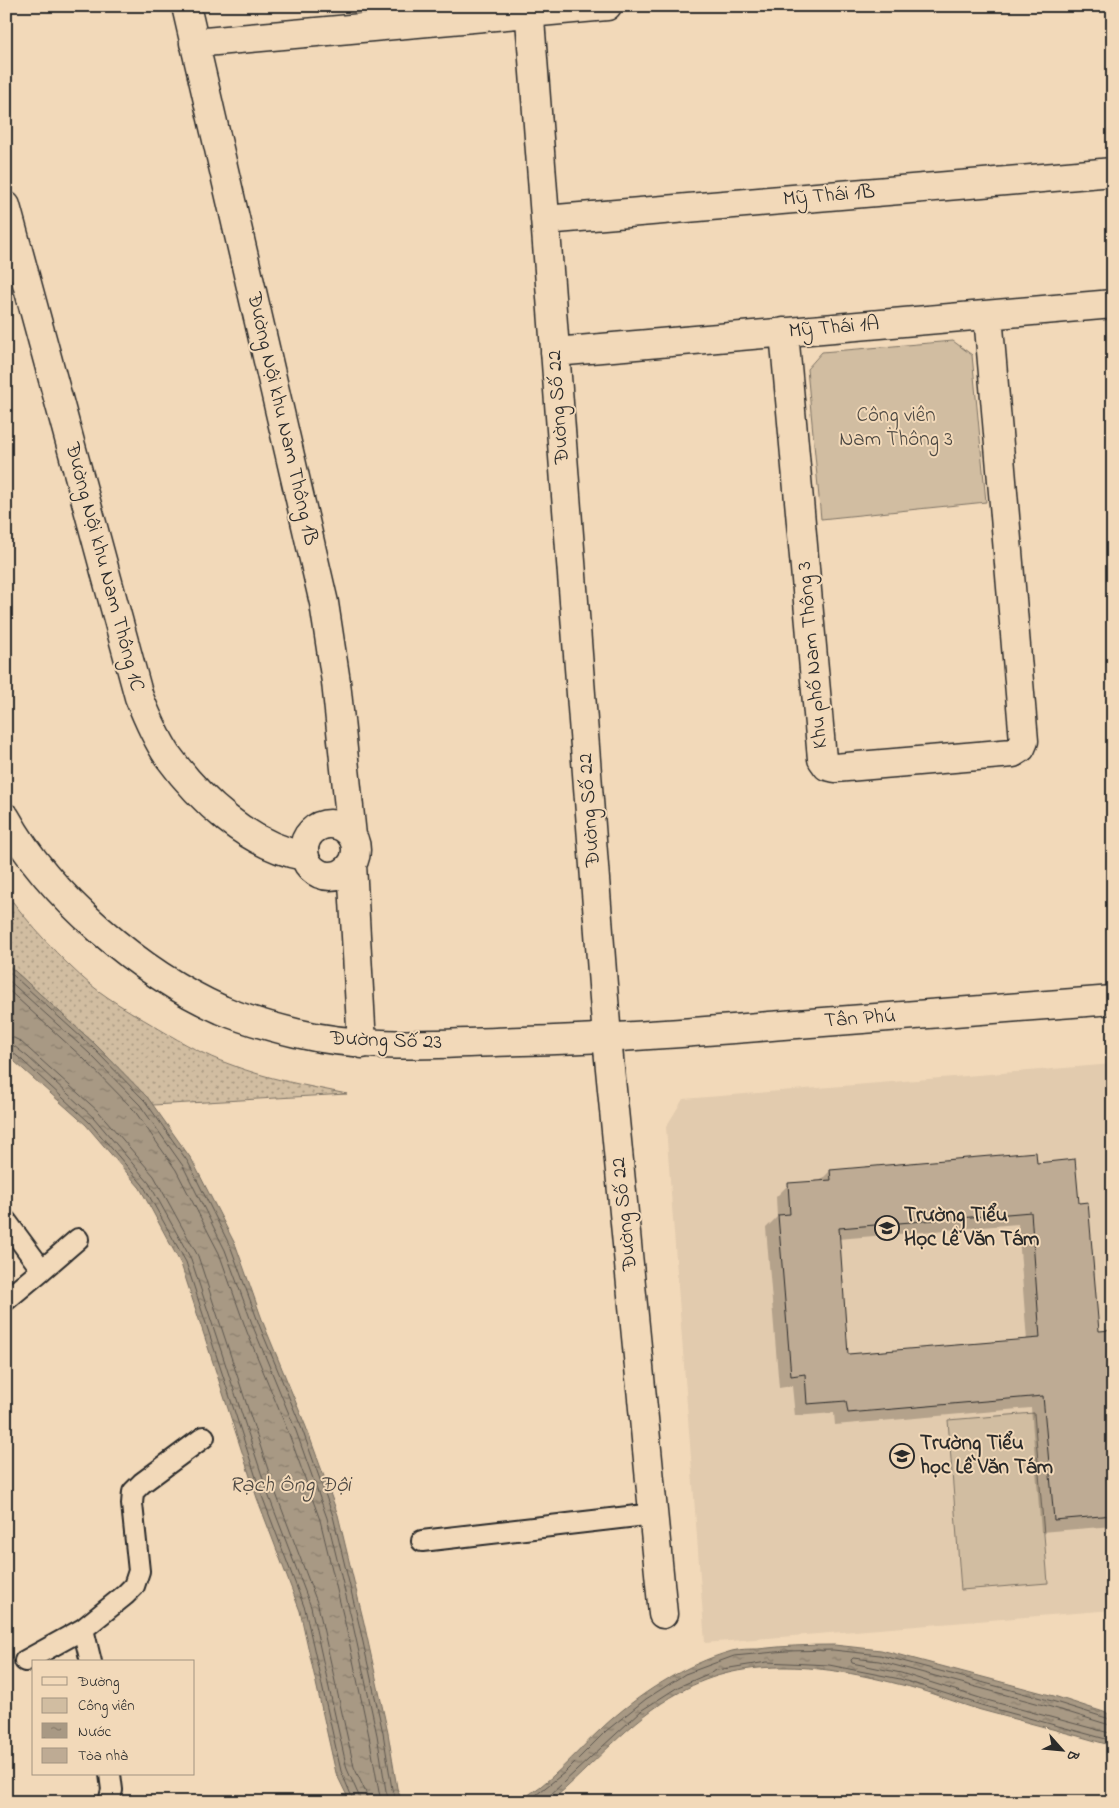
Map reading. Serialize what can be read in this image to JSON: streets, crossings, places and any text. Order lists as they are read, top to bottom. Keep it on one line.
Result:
{"streets":{"street":["Mỹ Thái 1B","Mỹ Thái 1A","Đường Số 22","Đường Nội khu Nam Thông 1B","Đường Nội khu Nam Thông 1C","Khu phố Nam Thông 3","Tân Phú","Đường Số 23"]},"crossings":[["Mỹ Thái 1B","Đường Số 22"],["Mỹ Thái 1A","Đường Số 22"],["Mỹ Thái 1A","Khu phố Nam Thông 3"],["Đường Số 22","Tân Phú"],["Đường Số 22","Đường Số 23"],["Đường Nội khu Nam Thông 1B","Đường Nội khu Nam Thông 1C"],["Tân Phú","Đường Số 23"]],"water":["Rạch Ông Đội"],"parks":["Công viên Nam Thông 3"],"places":{"school or university":["Trường Tiểu Học Lê Văn Tám","Trường Tiểu học Lê Văn Tám"]},"legend":["Đường","Công viên","Nước","Tòa nhà"],"north":"bottom right"}
